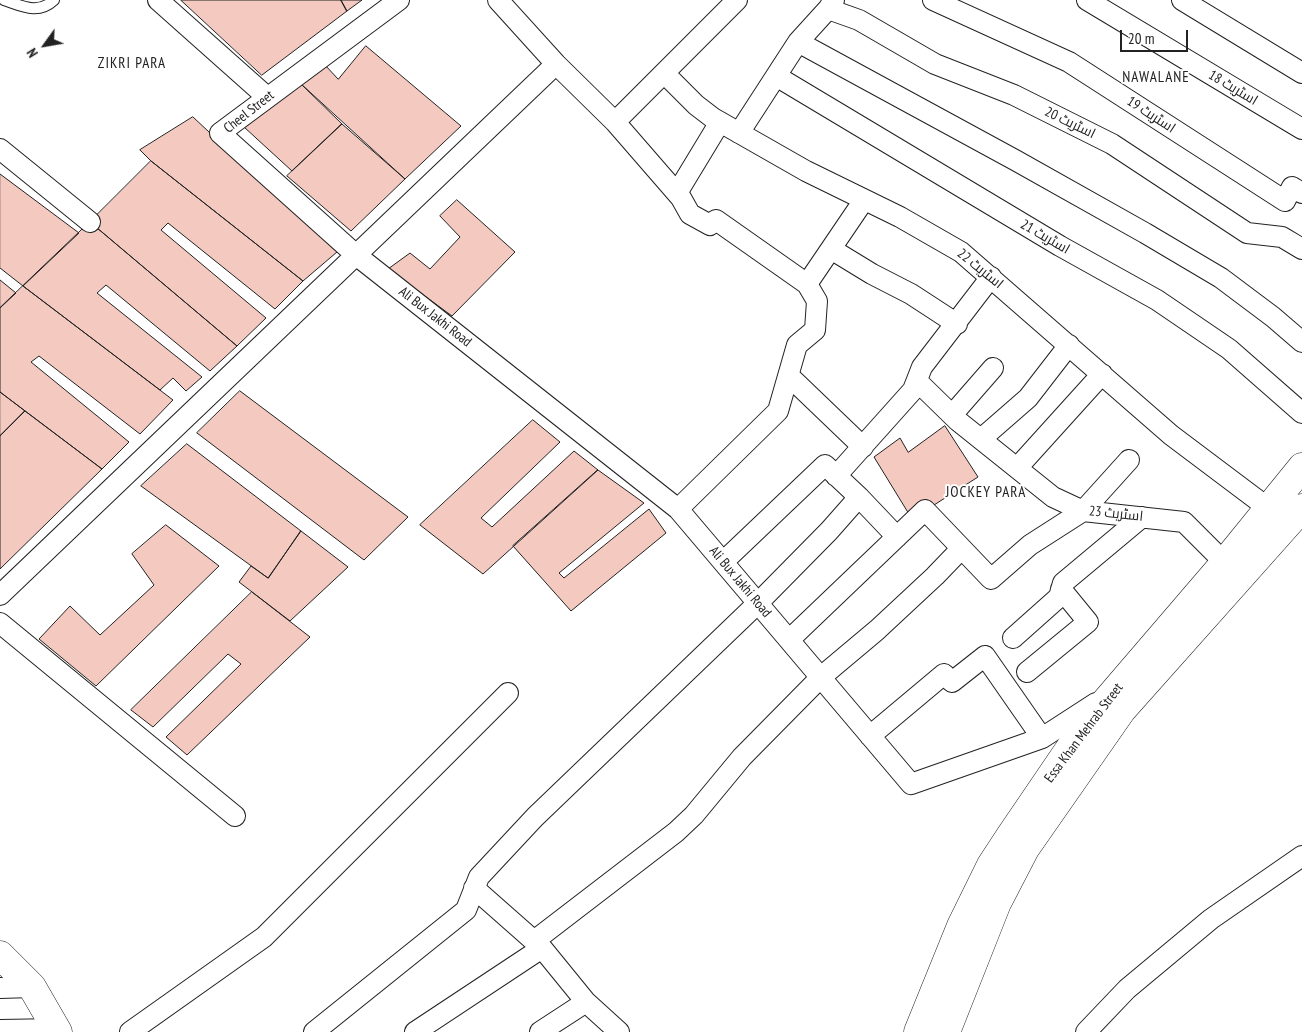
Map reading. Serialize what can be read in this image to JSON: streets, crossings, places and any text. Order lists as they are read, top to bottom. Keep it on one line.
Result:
{"streets":{"main road":["Essa Khan Mehrab Street"],"street":["اسٹریٹ 18","Cheel Street","اسٹریٹ 19","اسٹریٹ 20","اسٹریٹ 21","اسٹریٹ 22","Ali Bux Jakhi Road","اسٹریٹ 23"]},"crossings":[["Cheel Street","Ali Bux Jakhi Road"],["اسٹریٹ 22","Essa Khan Mehrab Street"],["Ali Bux Jakhi Road","Essa Khan Mehrab Street"],["اسٹریٹ 23","Essa Khan Mehrab Street"]],"districts":["ZIKRI PARA","NAWALANE","JOCKEY PARA"],"scale_bar":"20 m","north":"bottom left"}
